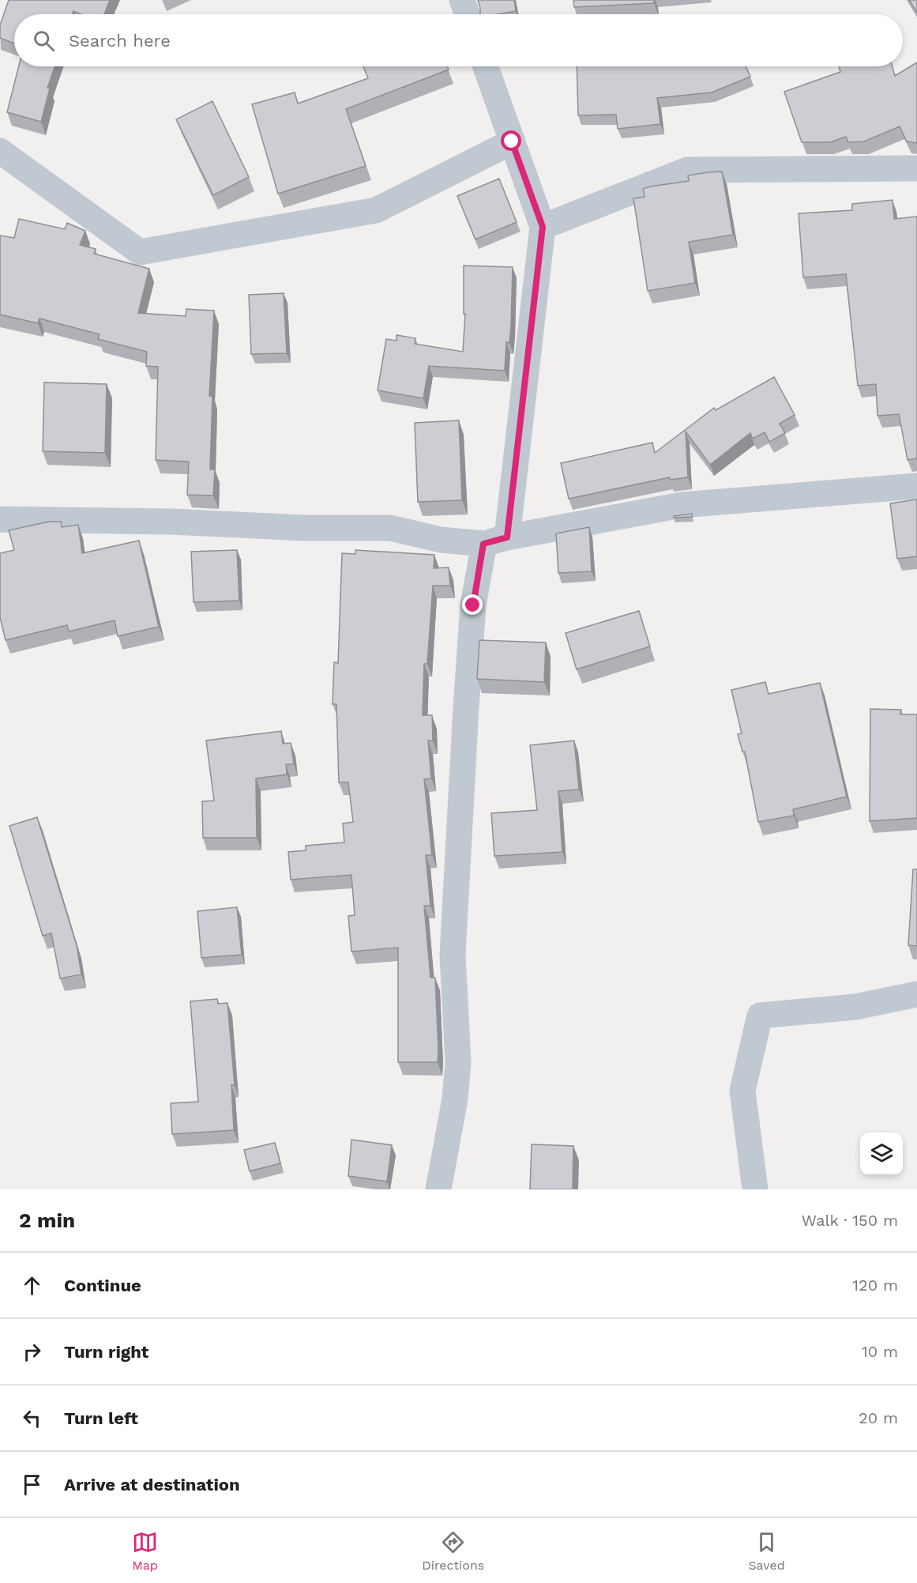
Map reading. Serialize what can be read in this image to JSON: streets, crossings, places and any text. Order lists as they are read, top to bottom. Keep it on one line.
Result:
{"page":{"search":"Search here","heading":["2 min","Walk · 150 m"],"list":[["Continue","120 m"],["Turn right","10 m"],["Turn left","20 m"],"Arrive at destination"],"nav":["Map","Directions","Saved"]}}
